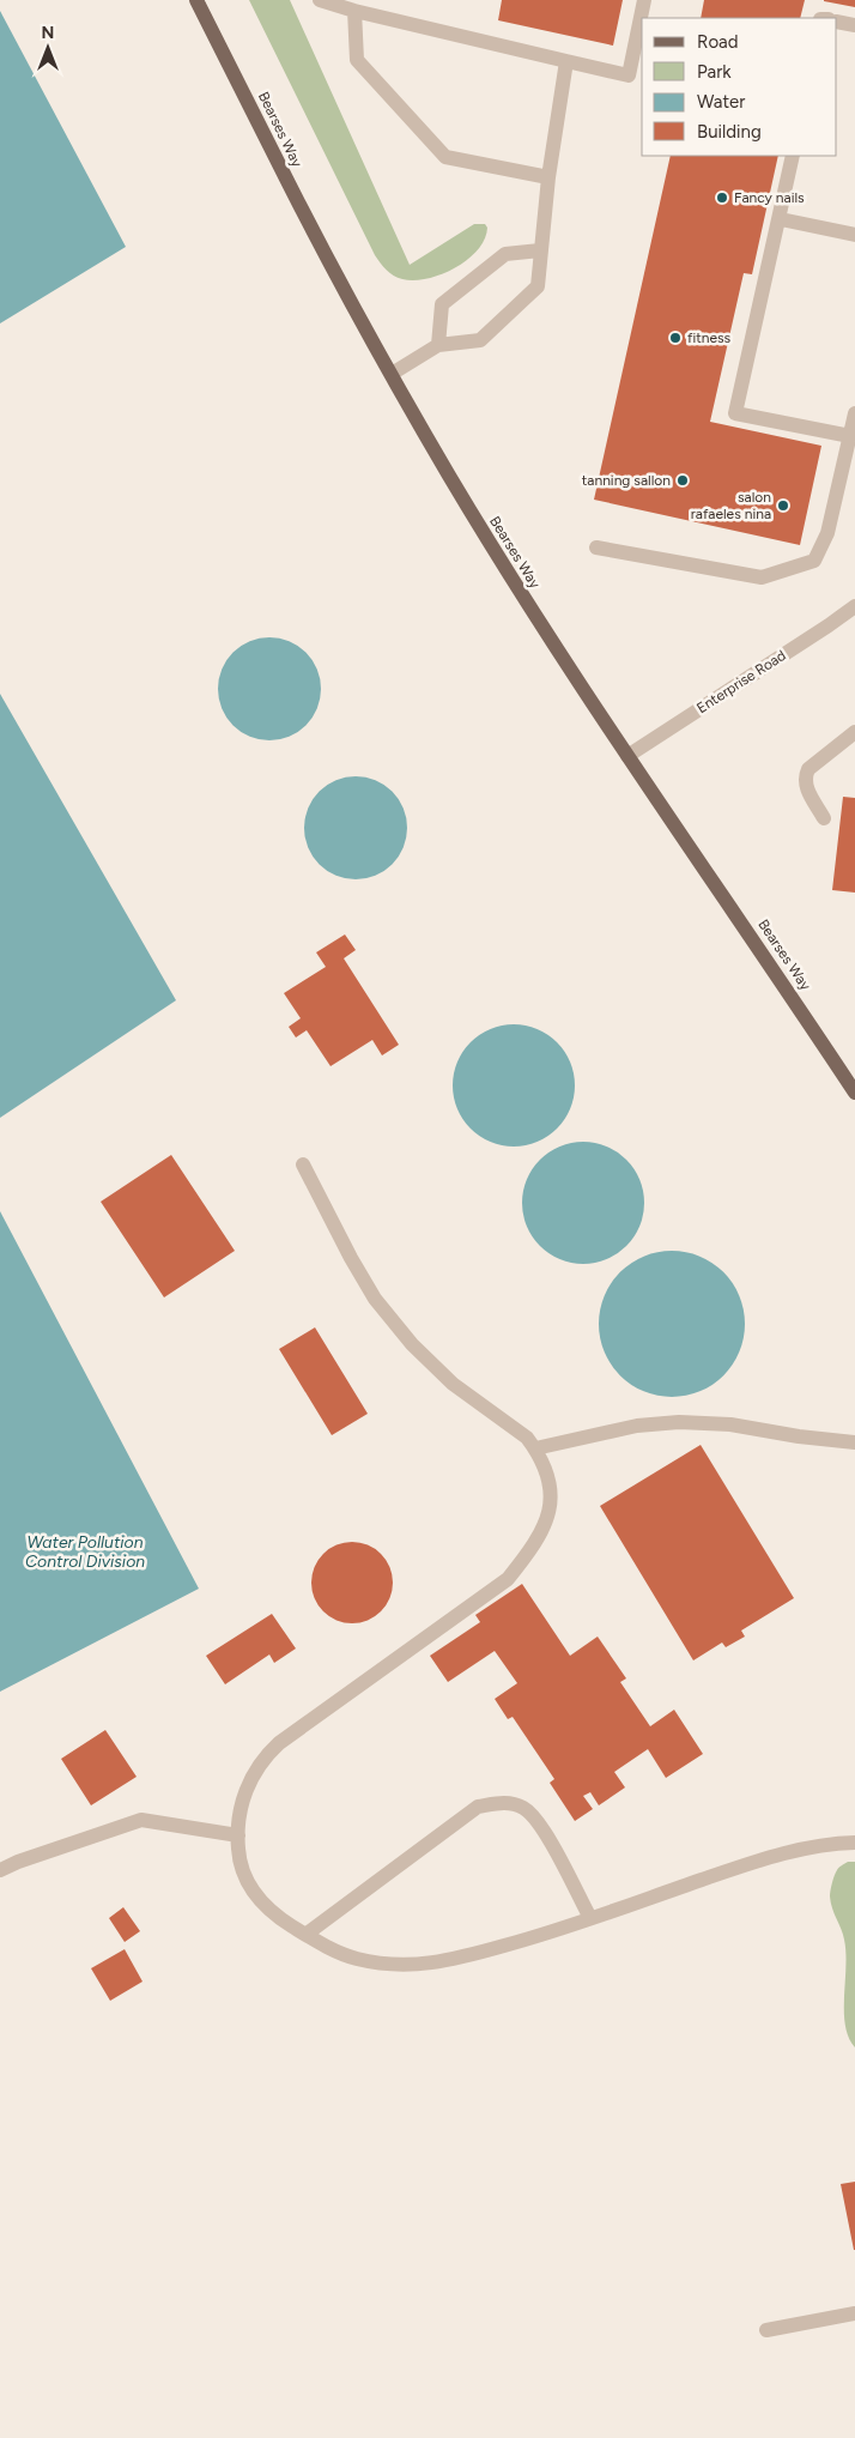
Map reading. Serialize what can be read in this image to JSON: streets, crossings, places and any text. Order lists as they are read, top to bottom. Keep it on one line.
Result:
{"streets":{"main road":["Bearses Way"],"street":["Enterprise Road"]},"crossings":[["Bearses Way","Enterprise Road"]],"water":["Water Pollution Control Division"],"places":["Fancy nails","fitness","tanning sallon","salon rafaeles nina"],"legend":["Road","Park","Water","Building"],"north":"top"}
